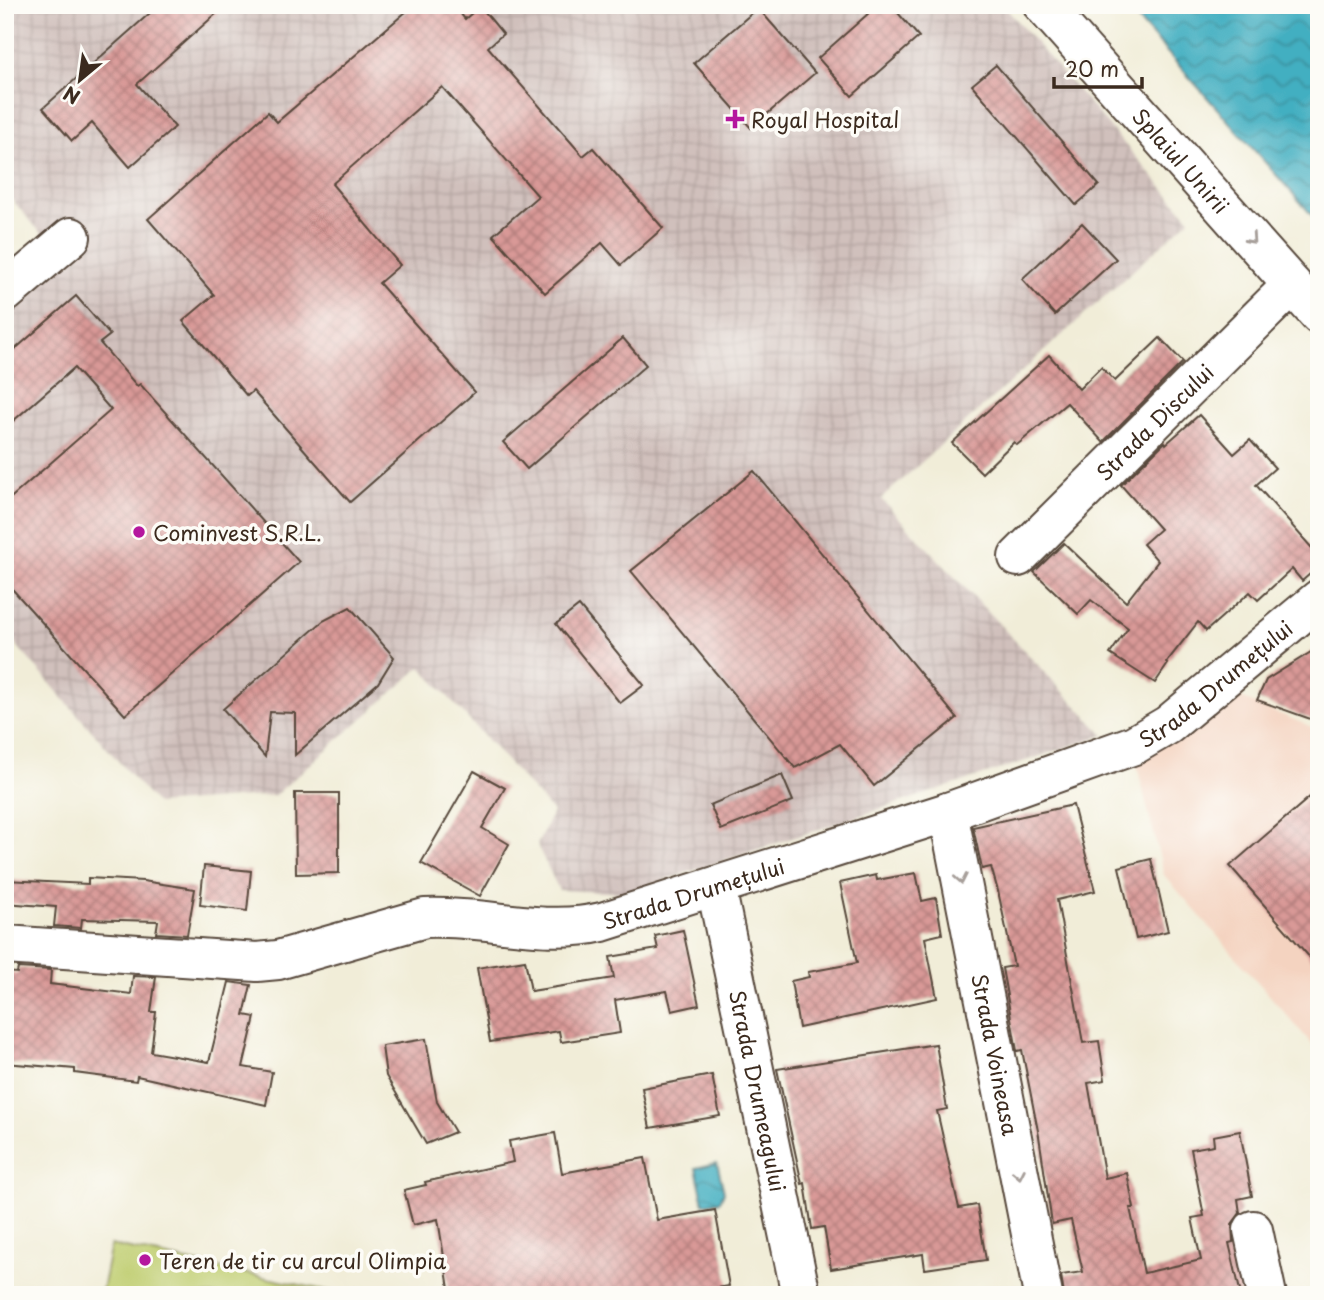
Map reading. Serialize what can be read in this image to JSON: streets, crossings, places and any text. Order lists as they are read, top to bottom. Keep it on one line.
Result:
{"streets":{"street":["Splaiul Unirii","Strada Discului","Strada Drumețului","Strada Voineasa","Strada Drumeagului"]},"crossings":[["Splaiul Unirii","Strada Discului"],["Strada Drumețului","Strada Voineasa"],["Strada Drumețului","Strada Drumeagului"]],"one_way":["Splaiul Unirii","Strada Voineasa"],"places":{"health":["Royal Hospital"],"other":["Cominvest S.R.L.","Teren de tir cu arcul Olimpia"]},"scale_bar":"20 m","north":"bottom left"}
